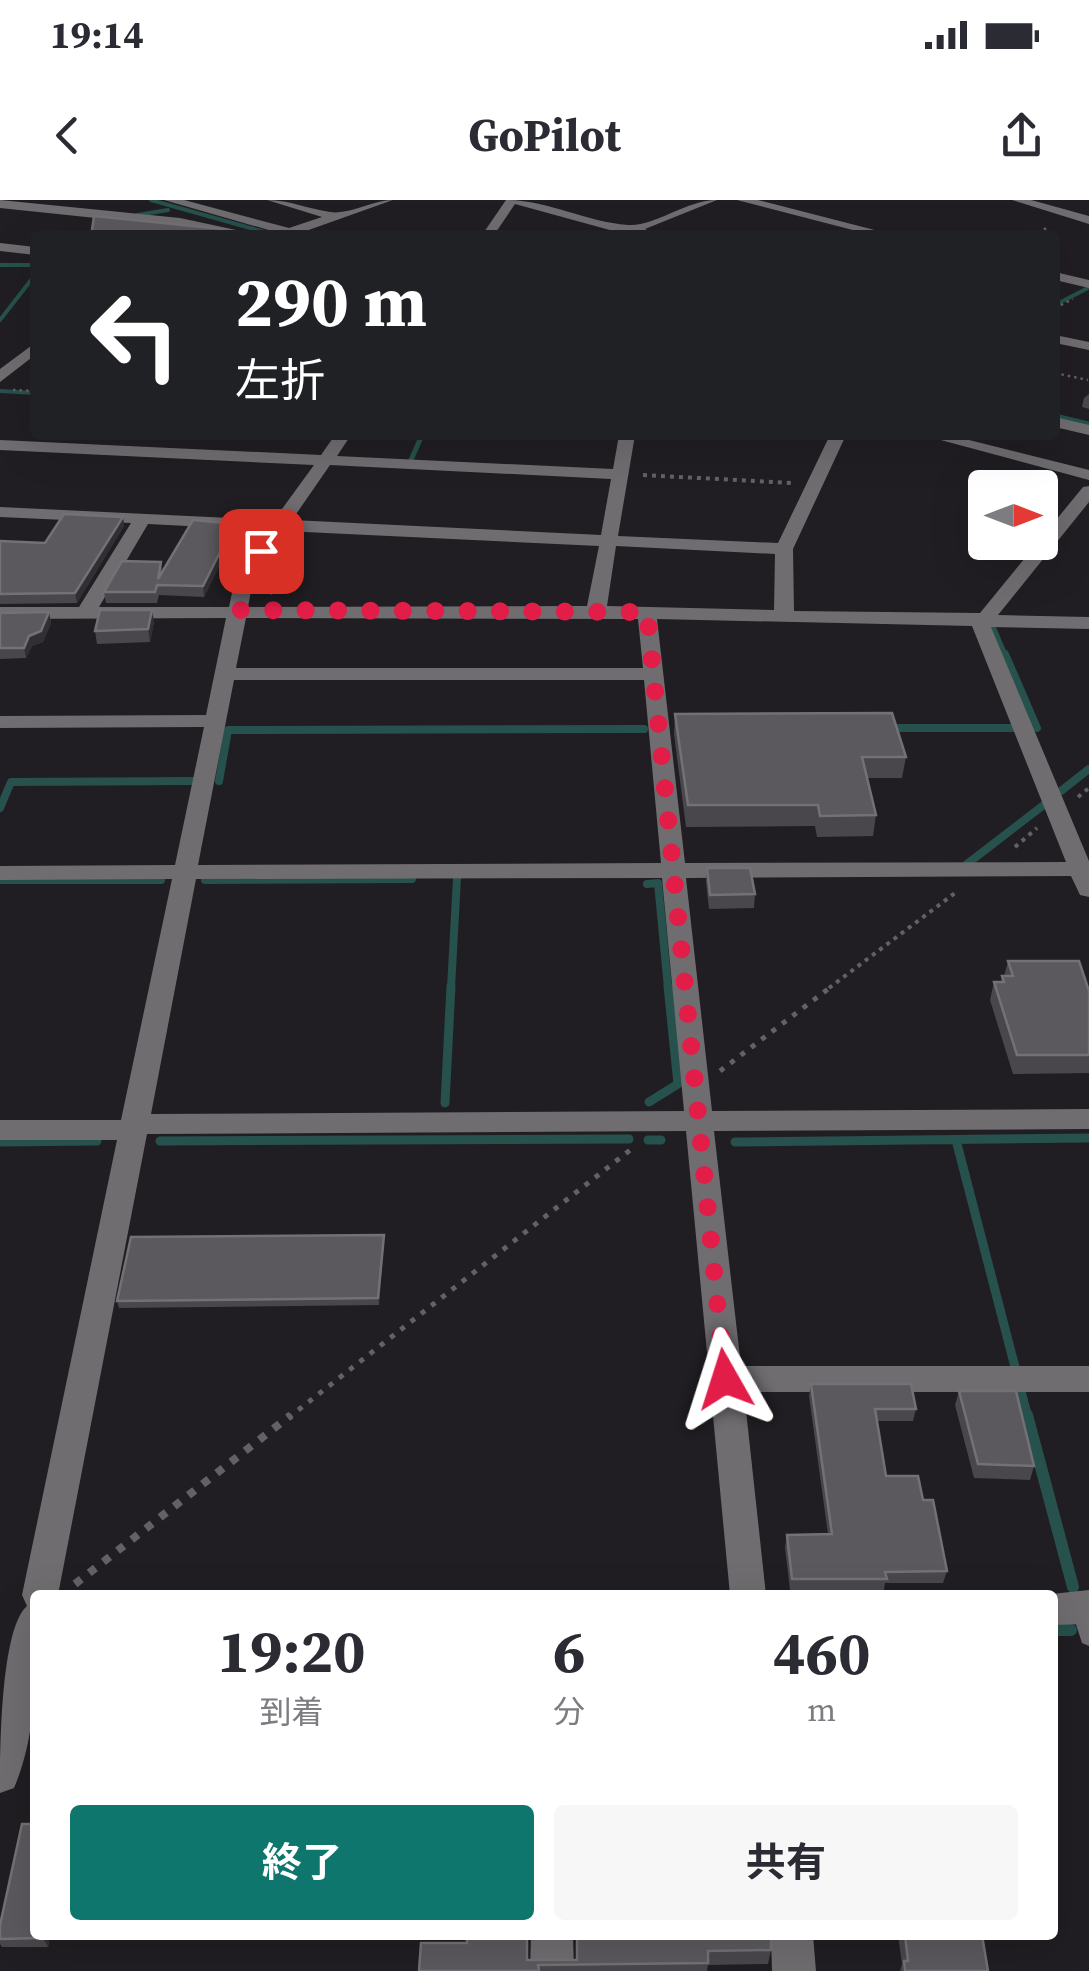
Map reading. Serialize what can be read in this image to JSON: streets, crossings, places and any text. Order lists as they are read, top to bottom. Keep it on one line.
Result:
{"north":"right","page":{"status":"19:14","header":"GoPilot","turn":["290 m","左折"],"eta":["19:20","到着","6","分","460","m"],"buttons":["終了","共有"]}}
